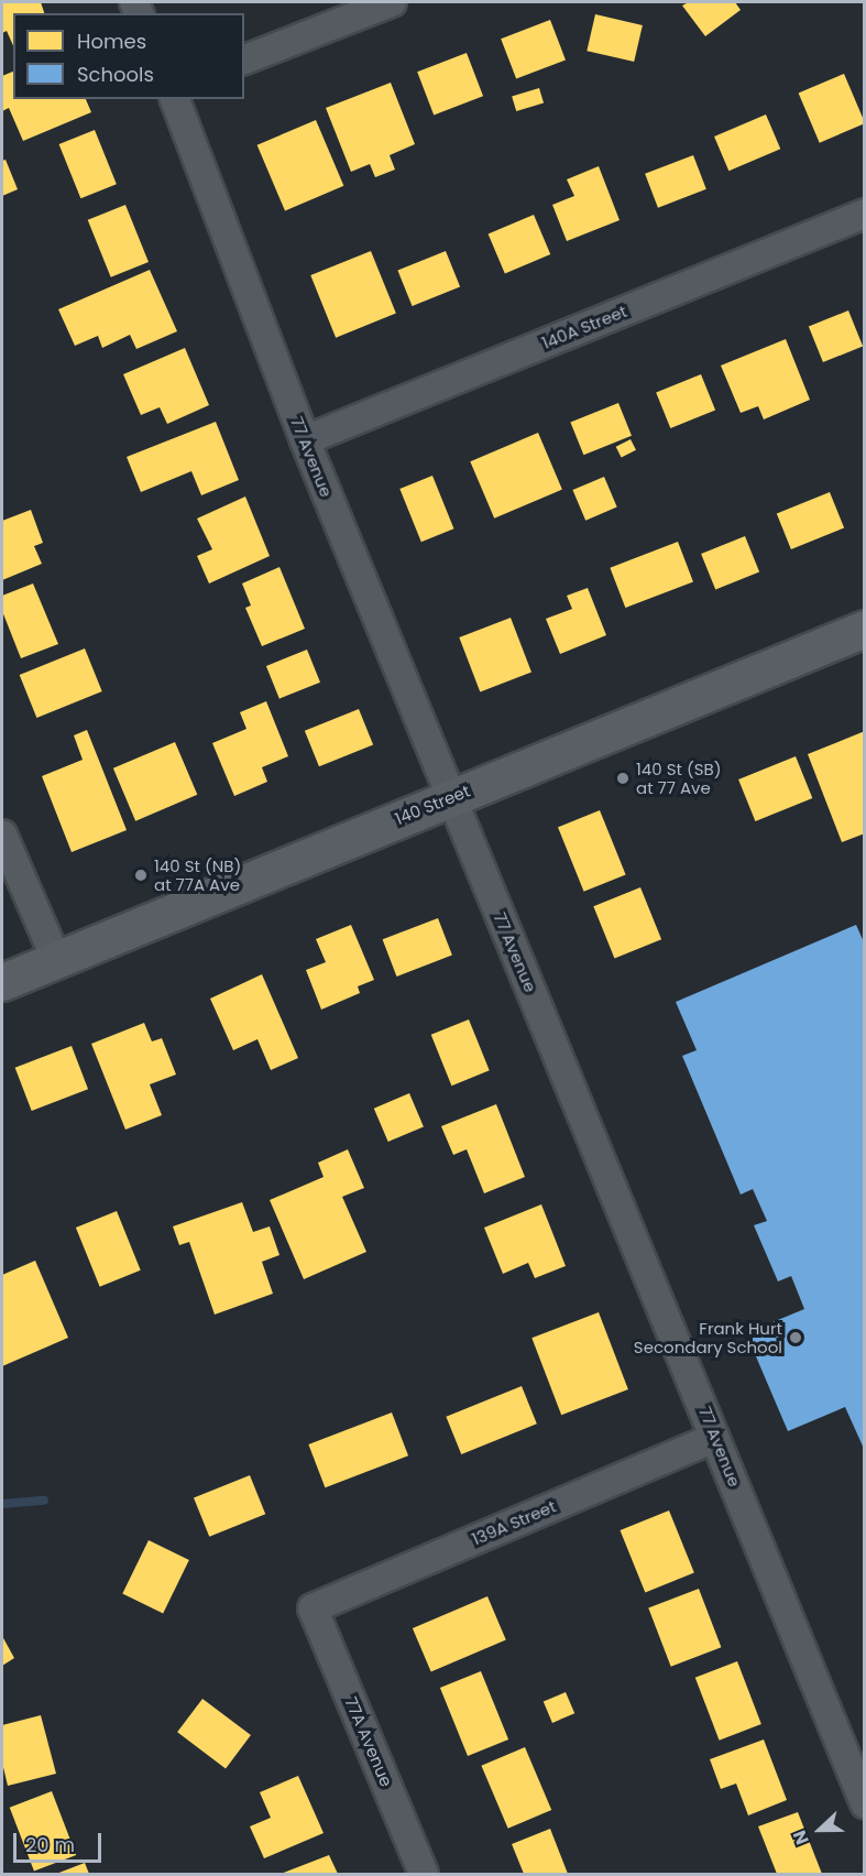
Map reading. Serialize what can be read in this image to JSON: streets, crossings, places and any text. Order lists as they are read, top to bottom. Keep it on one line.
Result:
{"streets":{"main road":["140 Street"],"street":["140A Street","77 Avenue","139A Street","77A Avenue"]},"crossings":[["140A Street","77 Avenue"],["77 Avenue","140 Street"],["77 Avenue","139A Street"],["139A Street","77A Avenue"]],"places":["140 St (SB) at 77 Ave","140 St (NB) at 77A Ave","Frank Hurt Secondary School"],"legend":["Homes","Schools"],"scale_bar":"20 m","north":"left"}
